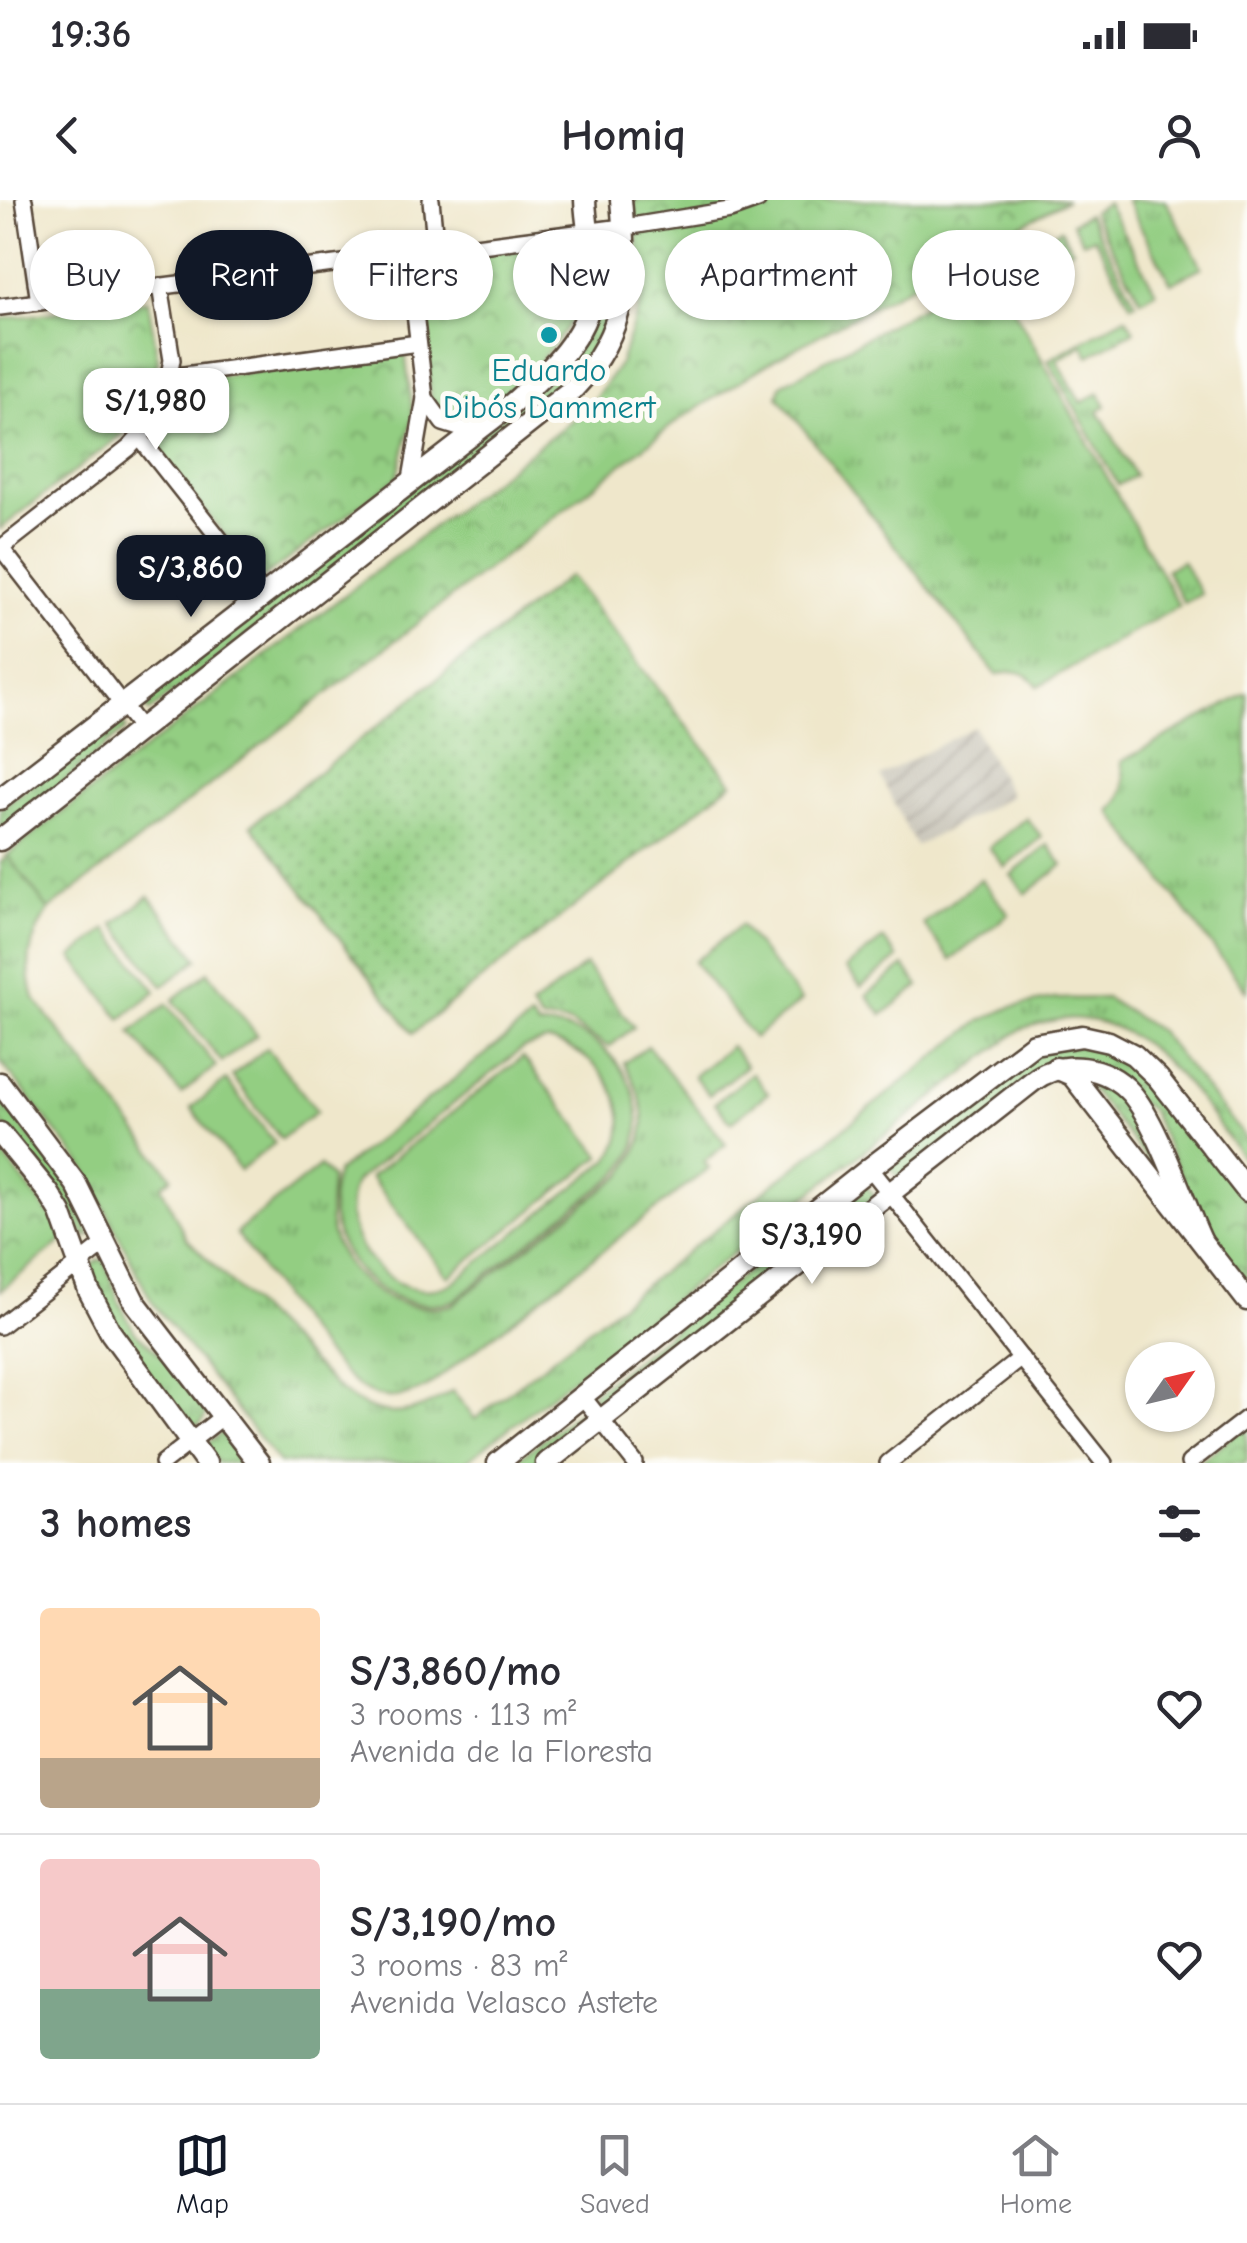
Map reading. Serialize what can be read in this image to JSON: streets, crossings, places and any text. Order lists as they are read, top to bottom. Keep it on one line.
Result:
{"places":["Eduardo Dibós Dammert"],"north":"top right","page":{"status":"19:36","header":"Homiq","chip":["Buy","Rent","Filters","New","Apartment","House"],"price":["S/1,980","S/3,860","S/3,190"],"heading":"3 homes","list":[{"name":"S/3,860/mo","note":"3 rooms · 113 m² · Avenida de la Floresta"},{"name":"S/3,190/mo","note":"3 rooms · 83 m² · Avenida Velasco Astete"}],"tabs":["Map","Saved","Home"]}}
